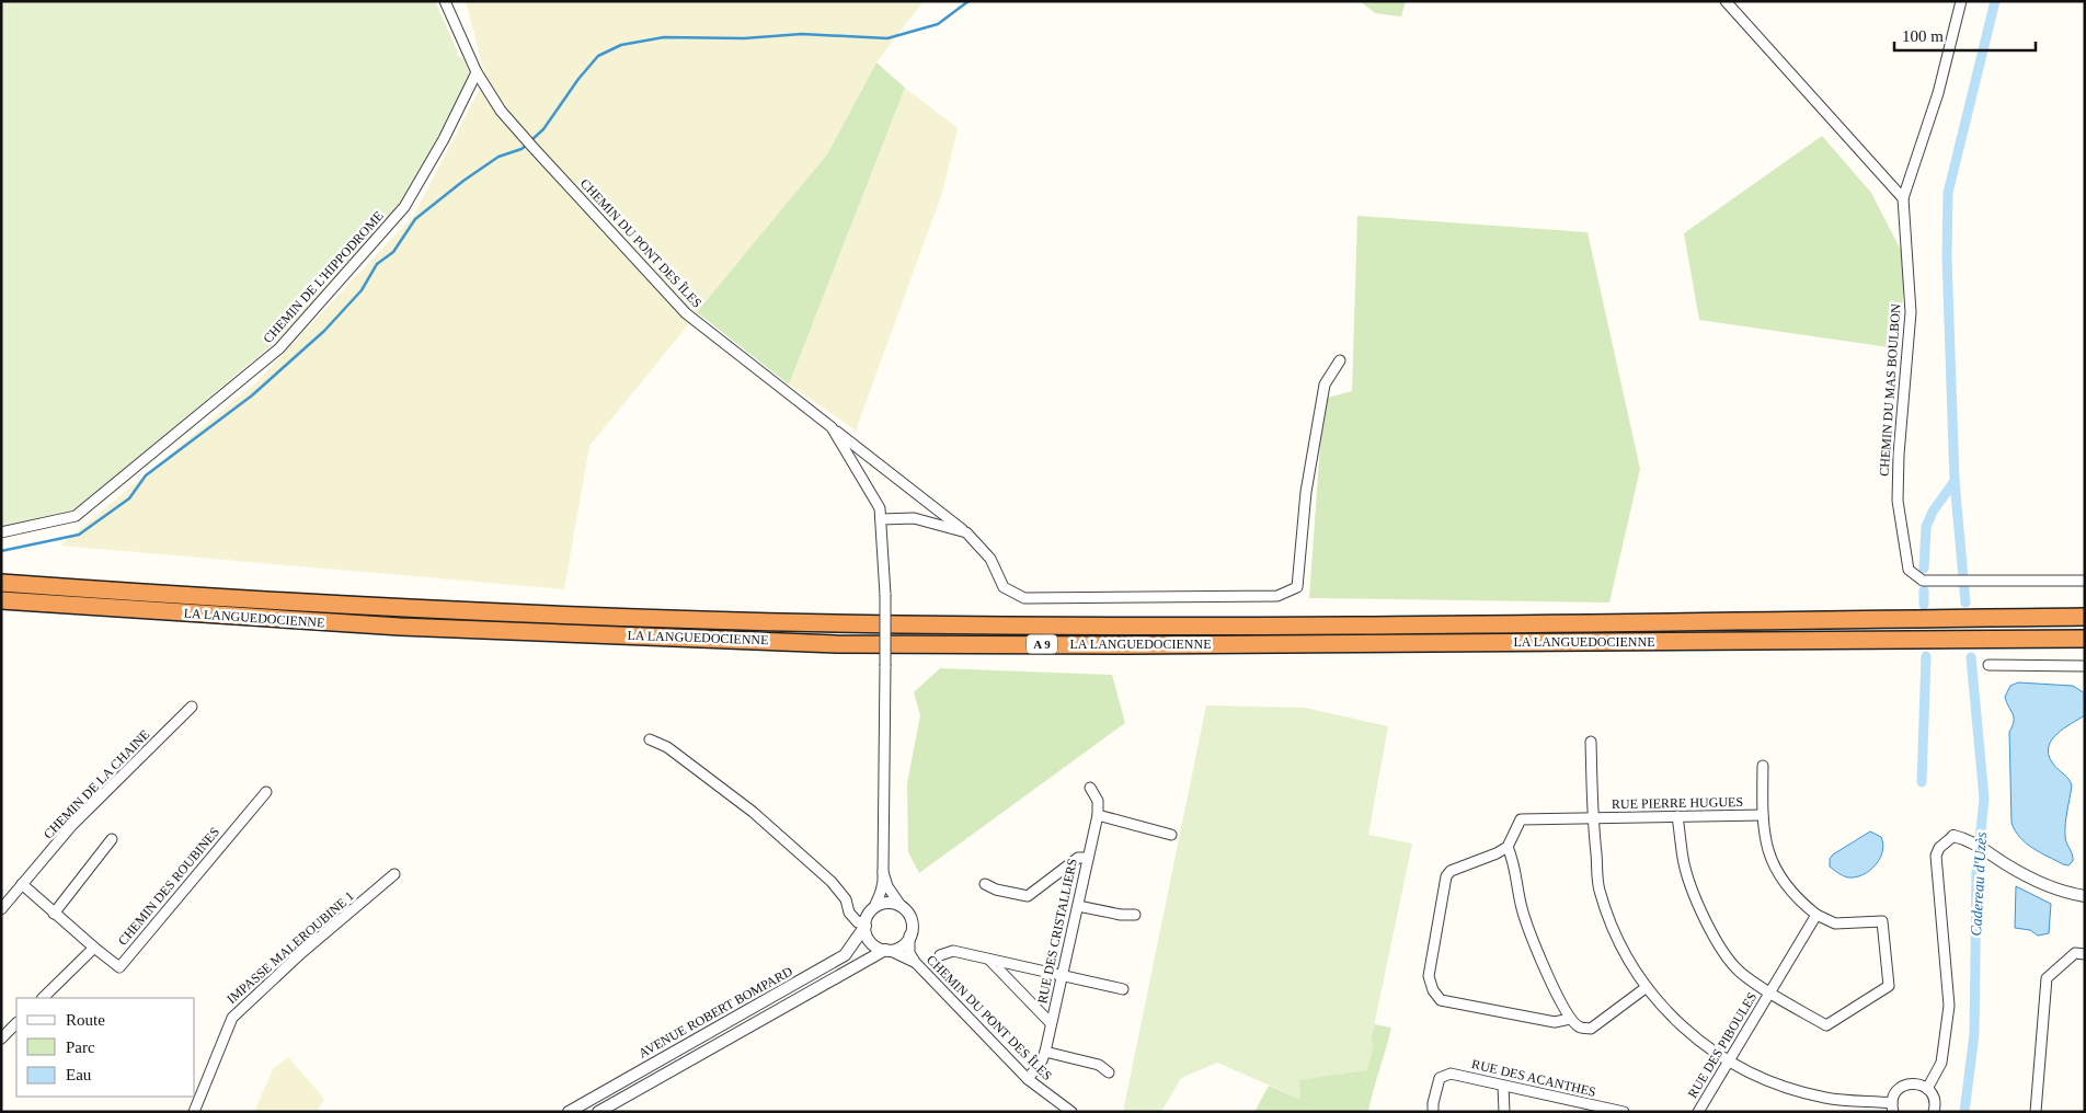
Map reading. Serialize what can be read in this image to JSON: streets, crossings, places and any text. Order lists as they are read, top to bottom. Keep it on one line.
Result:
{"streets":{"highway":["LA LANGUEDOCIENNE","A 9"],"street":["CHEMIN DU PONT DES ÎLES","CHEMIN DE L'HIPPODROME","CHEMIN DU MAS BOULBON","CHEMIN DE LA CHAINE","RUE PIERRE HUGUES","CHEMIN DES ROUBINES","RUE DES CRISTALLIERS","IMPASSE MALEROUBINE 1","AVENUE ROBERT BOMPARD","RUE DES PIBOULES","RUE DES ACANTHES"]},"crossings":[["CHEMIN DU PONT DES ÎLES","CHEMIN DE L'HIPPODROME"],["CHEMIN DU PONT DES ÎLES","RUE DES CRISTALLIERS"],["CHEMIN DU PONT DES ÎLES","AVENUE ROBERT BOMPARD"]],"water":["Cadereau d'Uzès"],"legend":["Route","Parc","Eau"],"scale_bar":"100 m"}
